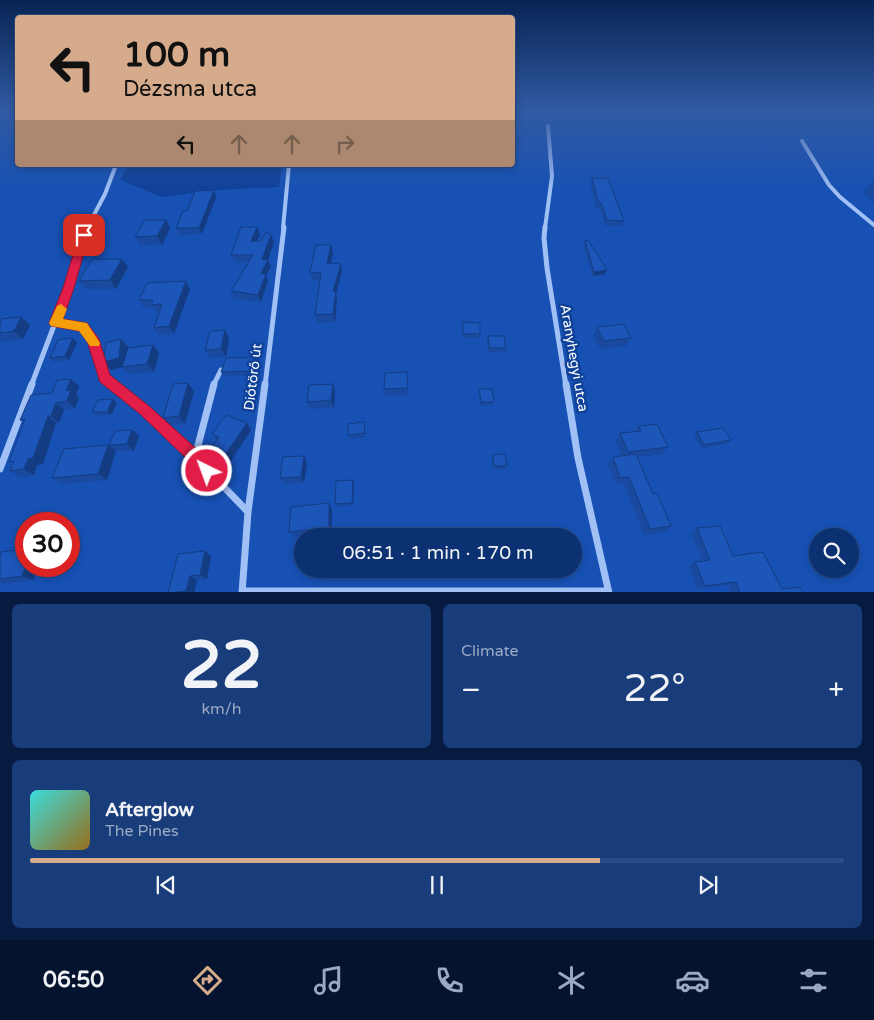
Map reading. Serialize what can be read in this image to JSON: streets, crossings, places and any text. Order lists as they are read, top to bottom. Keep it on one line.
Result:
{"streets":{"street":["Aranyhegyi utca","Diótörő út"]},"page":{"turn":["100 m","Dézsma utca"],"limit":"30","trip":"06:51 · 1 min · 170 m","tile":[["22","km/h"],"Climate"],"heat":["−","22°","+"],"song":["Afterglow","The Pines"],"tabs":"06:50"}}
